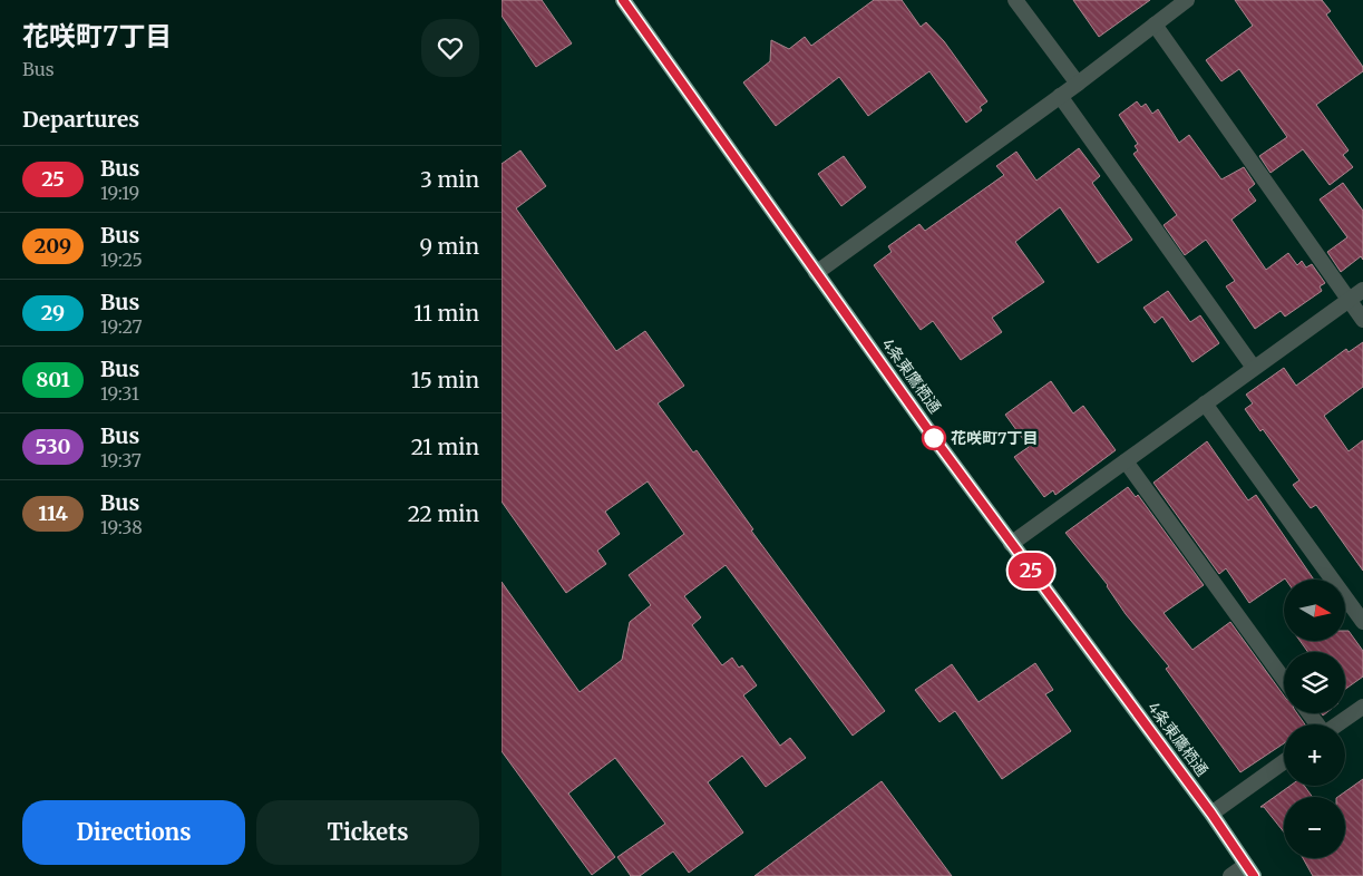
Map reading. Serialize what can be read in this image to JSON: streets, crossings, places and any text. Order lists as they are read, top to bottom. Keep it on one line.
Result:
{"streets":{"highway":["4条東鷹栖通"]},"places":["花咲町7丁目"],"lines":["bus line 25"],"north":"right","page":{"heading":[["花咲町7丁目","Bus"],"Departures"],"on_map":"25","list":[{"mark":"25","name":"Bus","note":"19:19","value":"3 min"},{"mark":"209","name":"Bus","note":"19:25","value":"9 min"},{"mark":"29","name":"Bus","note":"19:27","value":"11 min"},{"mark":"801","name":"Bus","note":"19:31","value":"15 min"},{"mark":"530","name":"Bus","note":"19:37","value":"21 min"},{"mark":"114","name":"Bus","note":"19:38","value":"22 min"}],"map_buttons":["+","−"],"buttons":["Directions","Tickets"]}}
